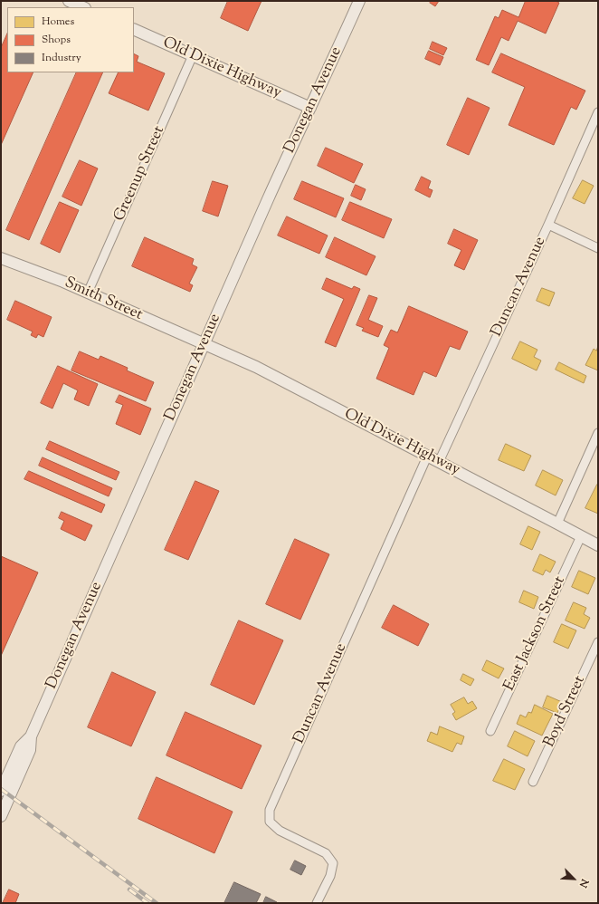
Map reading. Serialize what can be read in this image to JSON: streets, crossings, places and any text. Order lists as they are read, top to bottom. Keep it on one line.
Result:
{"streets":{"street":["Old Dixie Highway","Donegan Avenue","Greenup Street","Duncan Avenue","Smith Street","East Jackson Street","Boyd Street"]},"crossings":[["Old Dixie Highway","Donegan Avenue"],["Old Dixie Highway","Greenup Street"],["Old Dixie Highway","Duncan Avenue"],["Old Dixie Highway","Smith Street"],["Old Dixie Highway","East Jackson Street"],["Donegan Avenue","Smith Street"],["Greenup Street","Smith Street"]],"legend":["Homes","Shops","Industry"],"north":"bottom right"}
